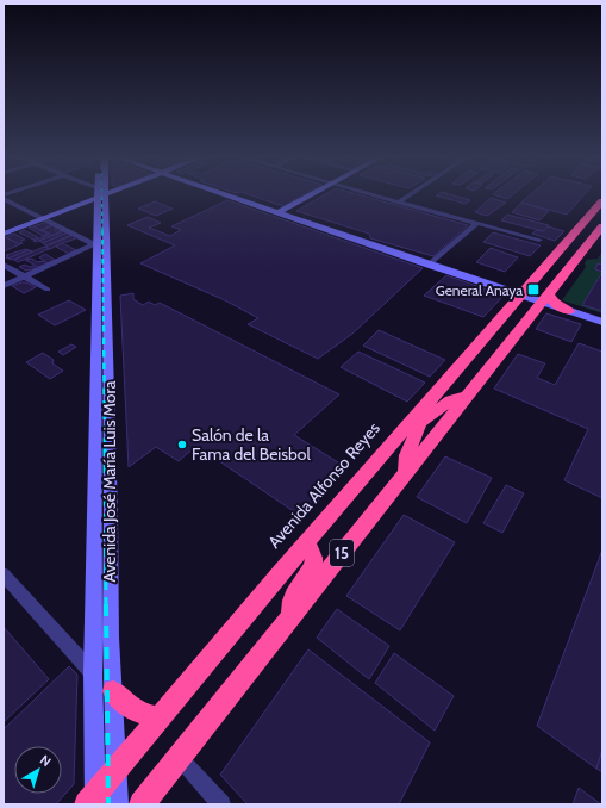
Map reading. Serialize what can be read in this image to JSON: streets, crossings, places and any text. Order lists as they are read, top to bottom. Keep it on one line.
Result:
{"streets":{"highway":["Avenida Alfonso Reyes","15"],"street":["Avenida José María Luis Mora"]},"crossings":[["Avenida José María Luis Mora","Avenida Alfonso Reyes"]],"places":{"transit":["General Anaya"],"other":["Salón de la Fama del Beisbol"]},"north":"top right"}
